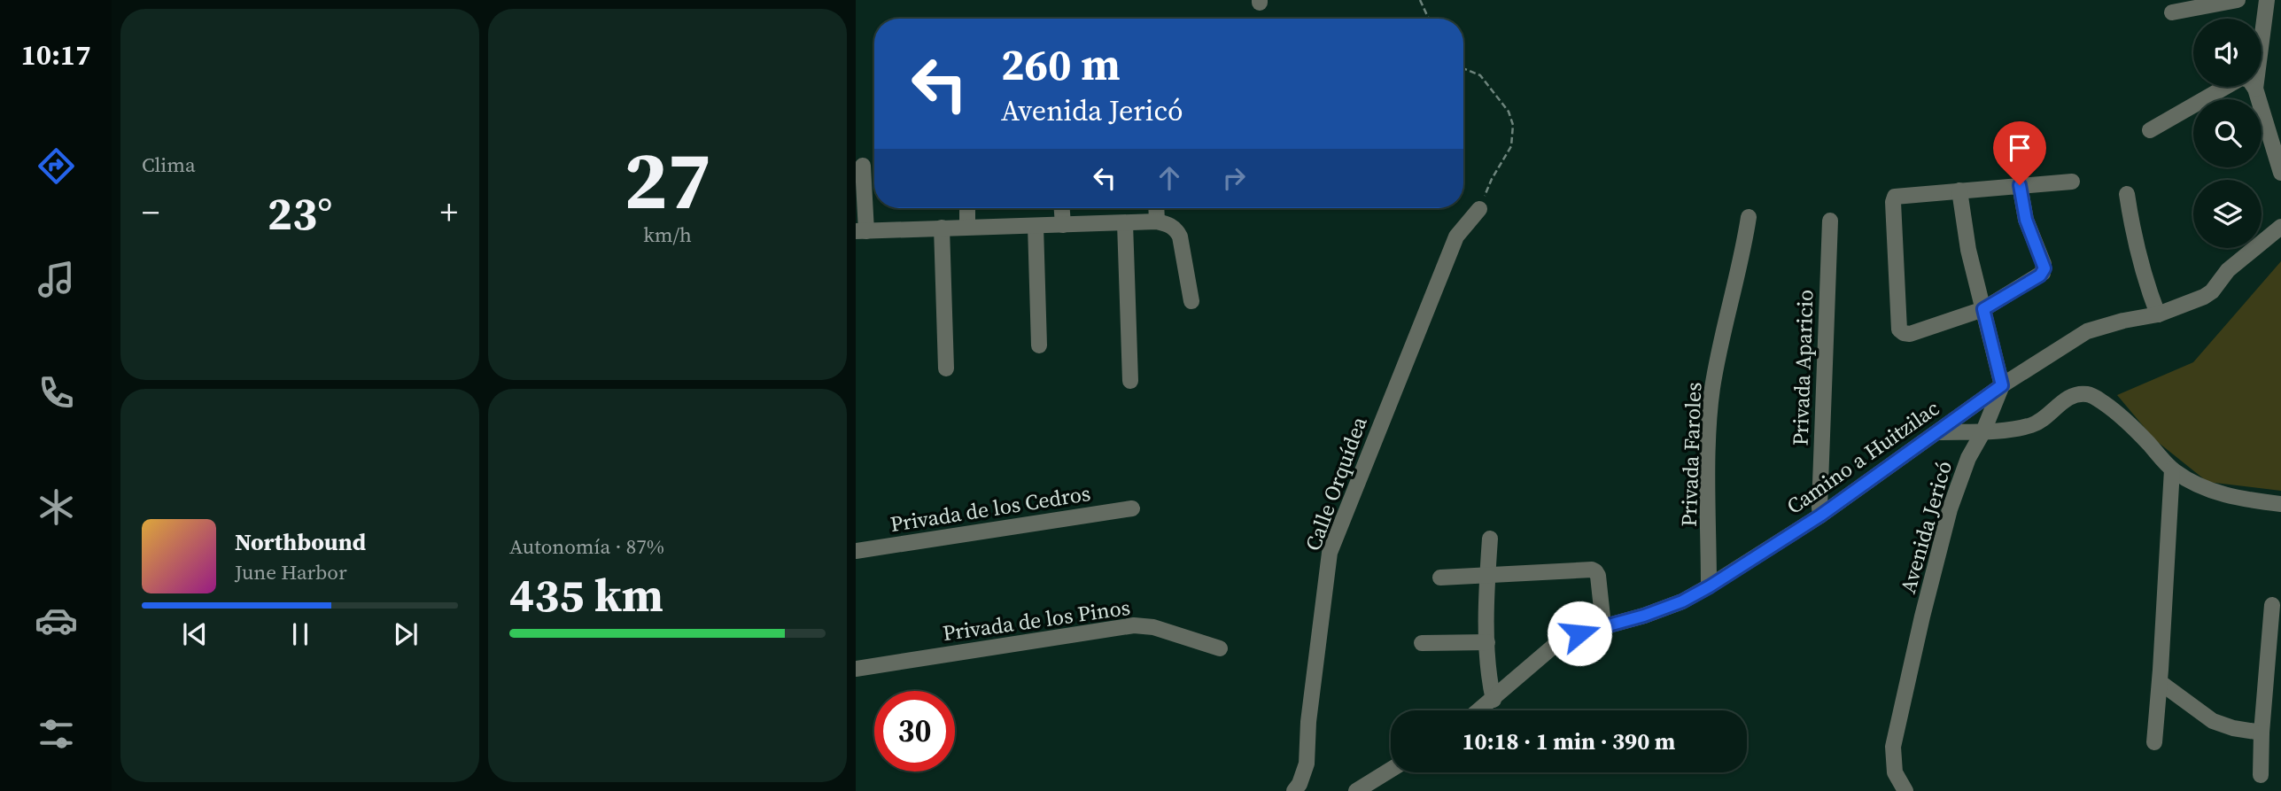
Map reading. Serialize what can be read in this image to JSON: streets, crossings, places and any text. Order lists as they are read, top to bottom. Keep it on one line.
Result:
{"streets":{"street":["Privada Aparicio","Privada Faroles","Camino a Huitzilac","Calle Orquídea","Privada de los Cedros","Avenida Jericó","Privada de los Pinos"]},"crossings":[["Privada Aparicio","Camino a Huitzilac"],["Privada Faroles","Camino a Huitzilac"],["Camino a Huitzilac","Avenida Jericó"]],"page":{"tabs":"10:17","tile":["Clima",["27","km/h"],["Autonomía · 87%","435 km"]],"turn":["260 m","Avenida Jericó"],"heat":["−","23°","+"],"song":["Northbound","June Harbor"],"limit":"30","trip":"10:18 · 1 min · 390 m"}}
